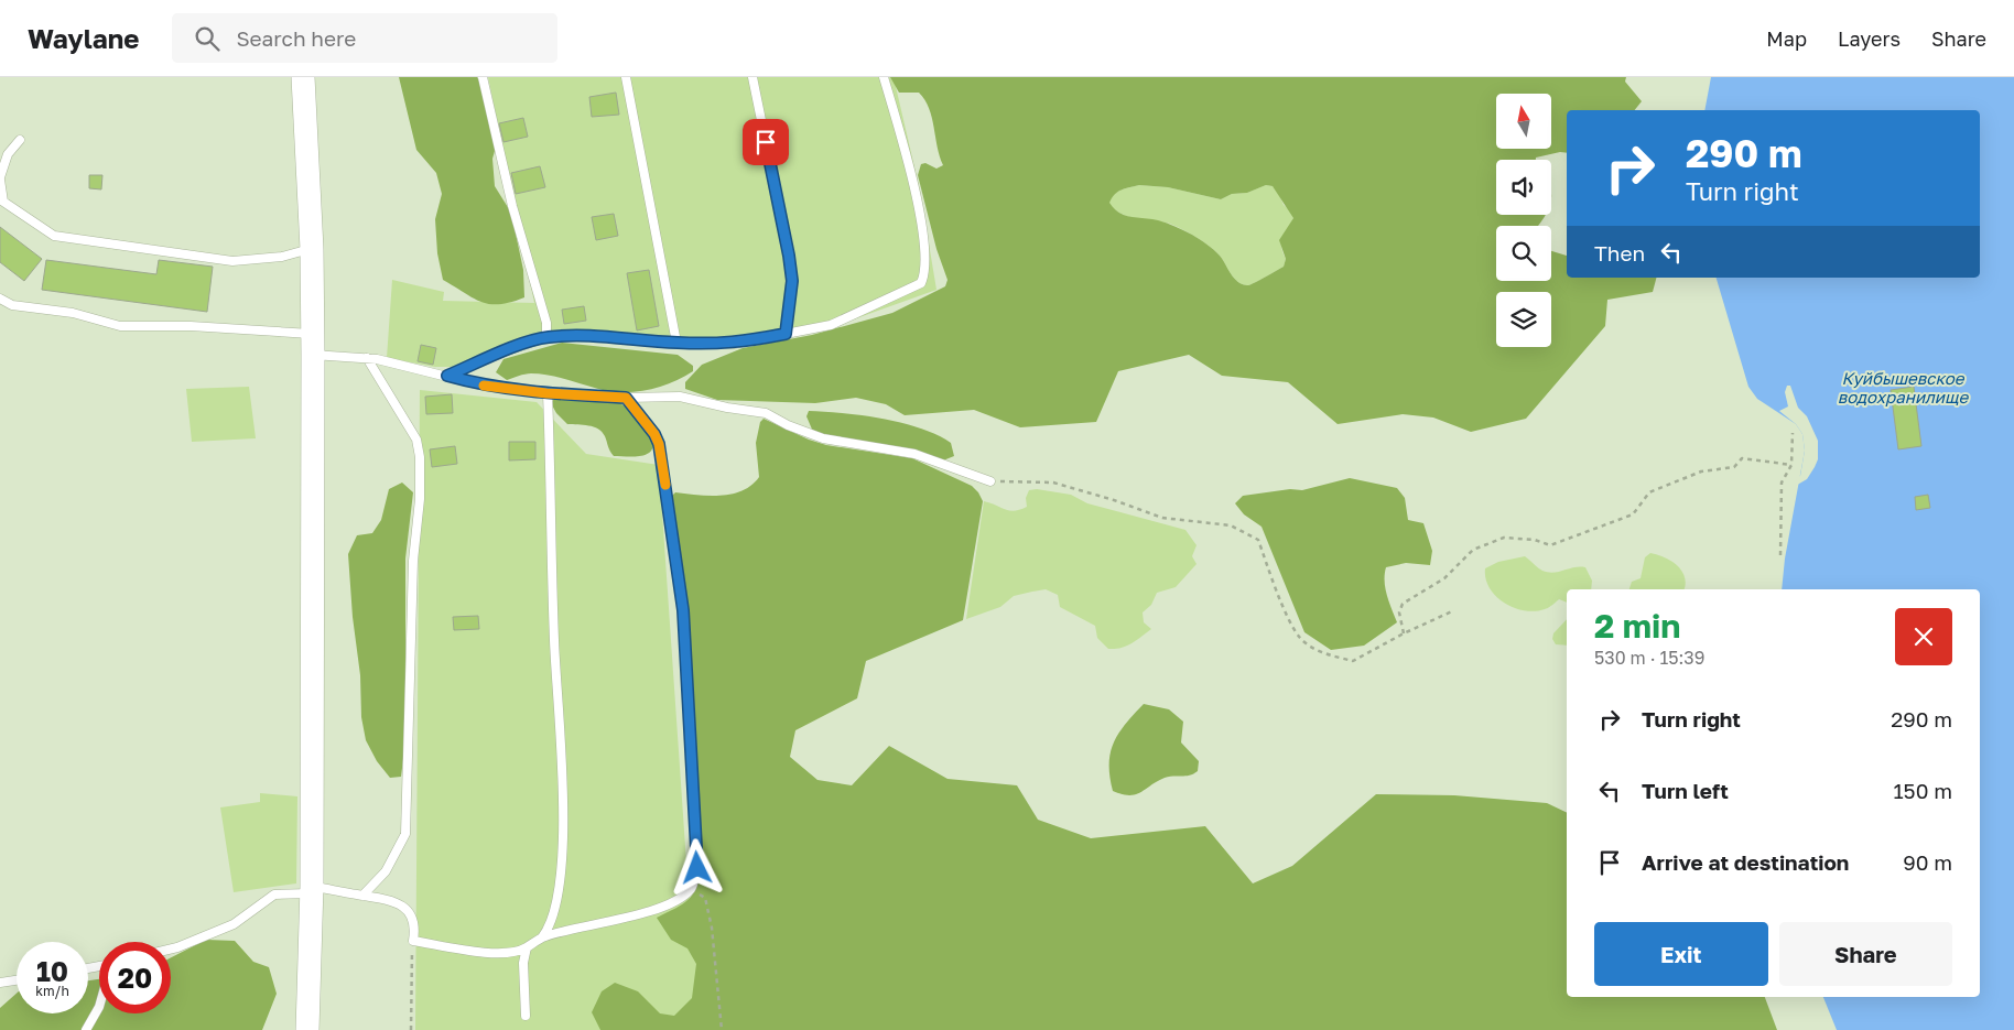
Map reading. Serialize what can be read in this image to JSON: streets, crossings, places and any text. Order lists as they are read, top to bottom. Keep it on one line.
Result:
{"water":["Куйбышевское водохранилище"],"north":"top","page":{"header":"Waylane","search":"Search here","nav":["Map","Layers","Share"],"turn":["290 m","Turn right"],"then":"Then","heading":["2 min","530 m · 15:39"],"list":[{"name":"Turn right","value":"290 m"},{"name":"Turn left","value":"150 m"},{"name":"Arrive at destination","value":"90 m"}],"buttons":["Exit","Share"],"speed":"10 km/h","limit":"20"}}
